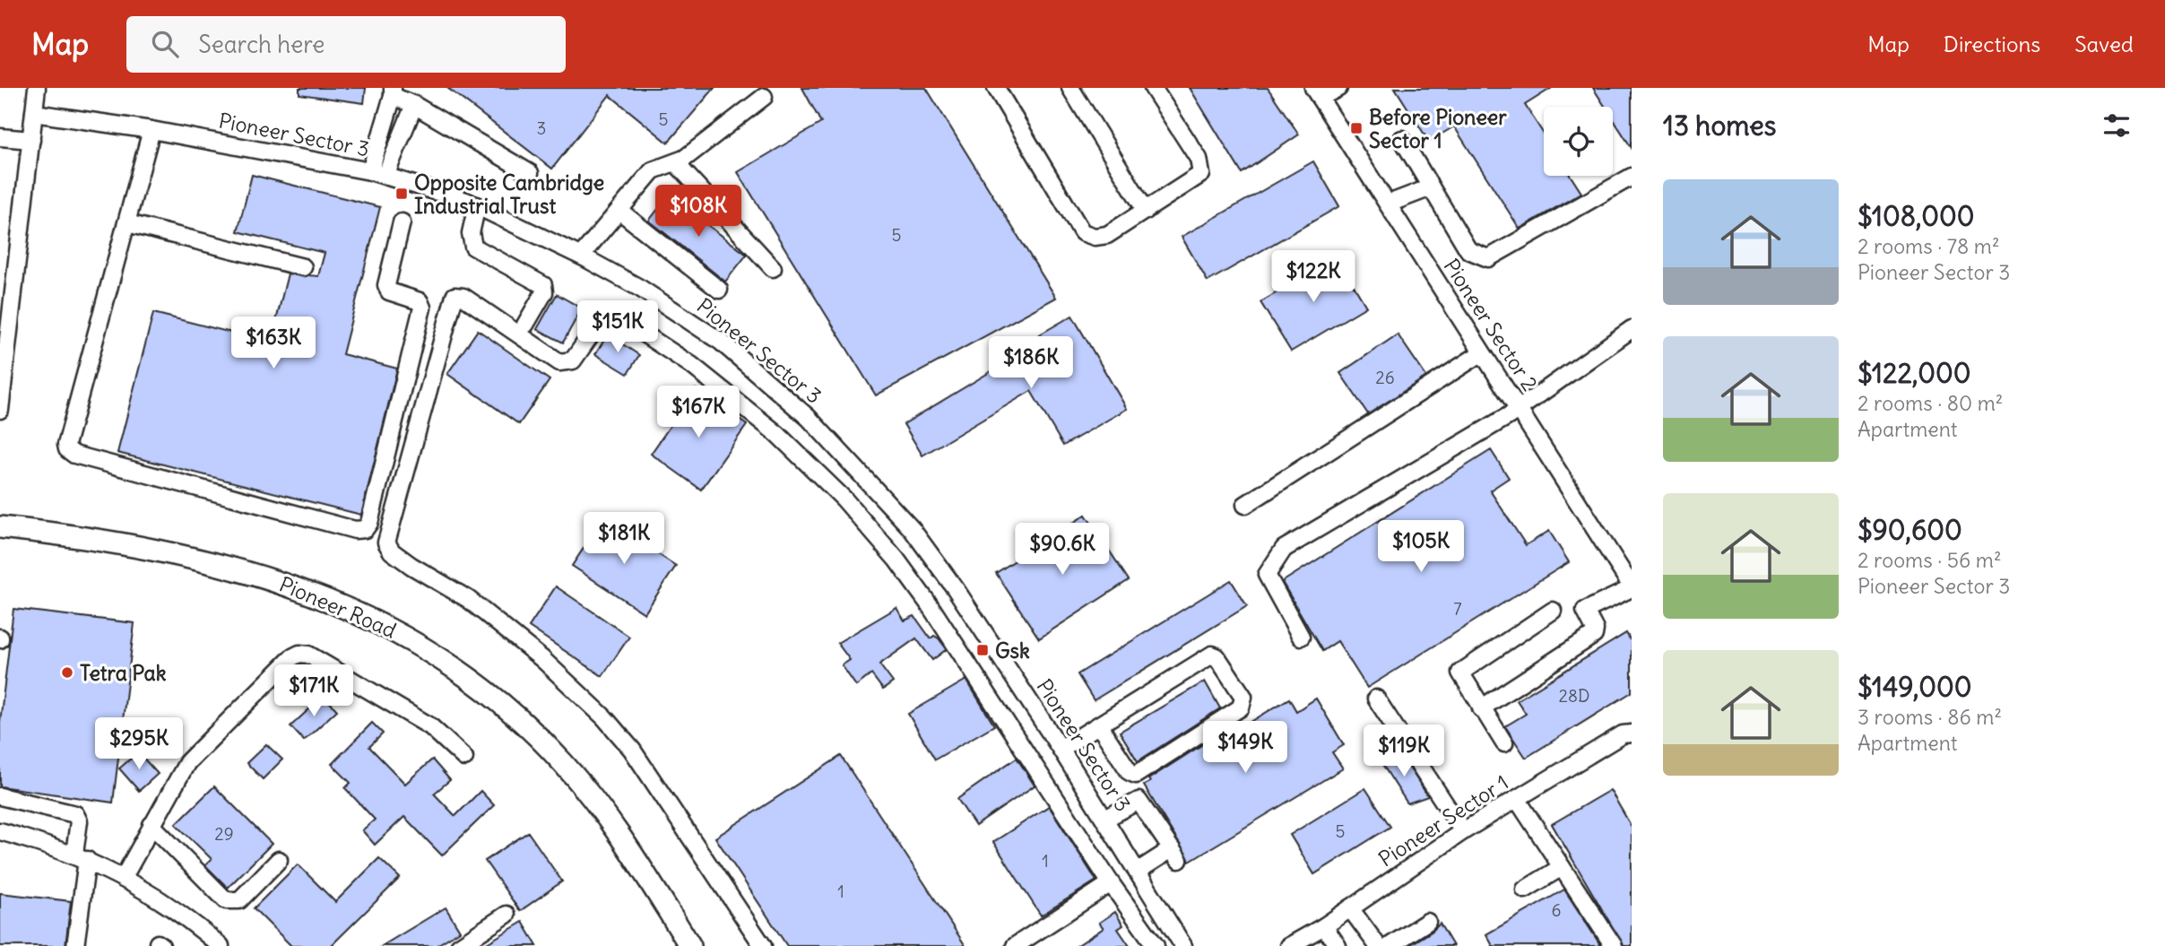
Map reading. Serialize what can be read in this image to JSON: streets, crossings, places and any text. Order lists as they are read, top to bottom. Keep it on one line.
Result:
{"streets":{"main road":["Pioneer Road"],"street":["Pioneer Sector 3","Pioneer Sector 2","Pioneer Sector 1"]},"places":{"transit":["Before Pioneer Sector 1","Opposite Cambridge Industrial Trust","Gsk"],"other":["Tetra Pak"]},"house_numbers":["5","3","5","26","7","28D","5","29","1","1","6"],"page":{"header":"Map","search":"Search here","nav":["Map","Directions","Saved"],"heading":"13 homes","list":[{"name":"$108,000","note":"2 rooms · 78 m² · Pioneer Sector 3"},{"name":"$122,000","note":"2 rooms · 80 m² · Apartment"},{"name":"$90,600","note":"2 rooms · 56 m² · Pioneer Sector 3"},{"name":"$149,000","note":"3 rooms · 86 m² · Apartment"}],"price":["$108K","$122K","$151K","$163K","$186K","$167K","$181K","$105K","$90.6K","$171K","$295K","$149K","$119K"]}}
